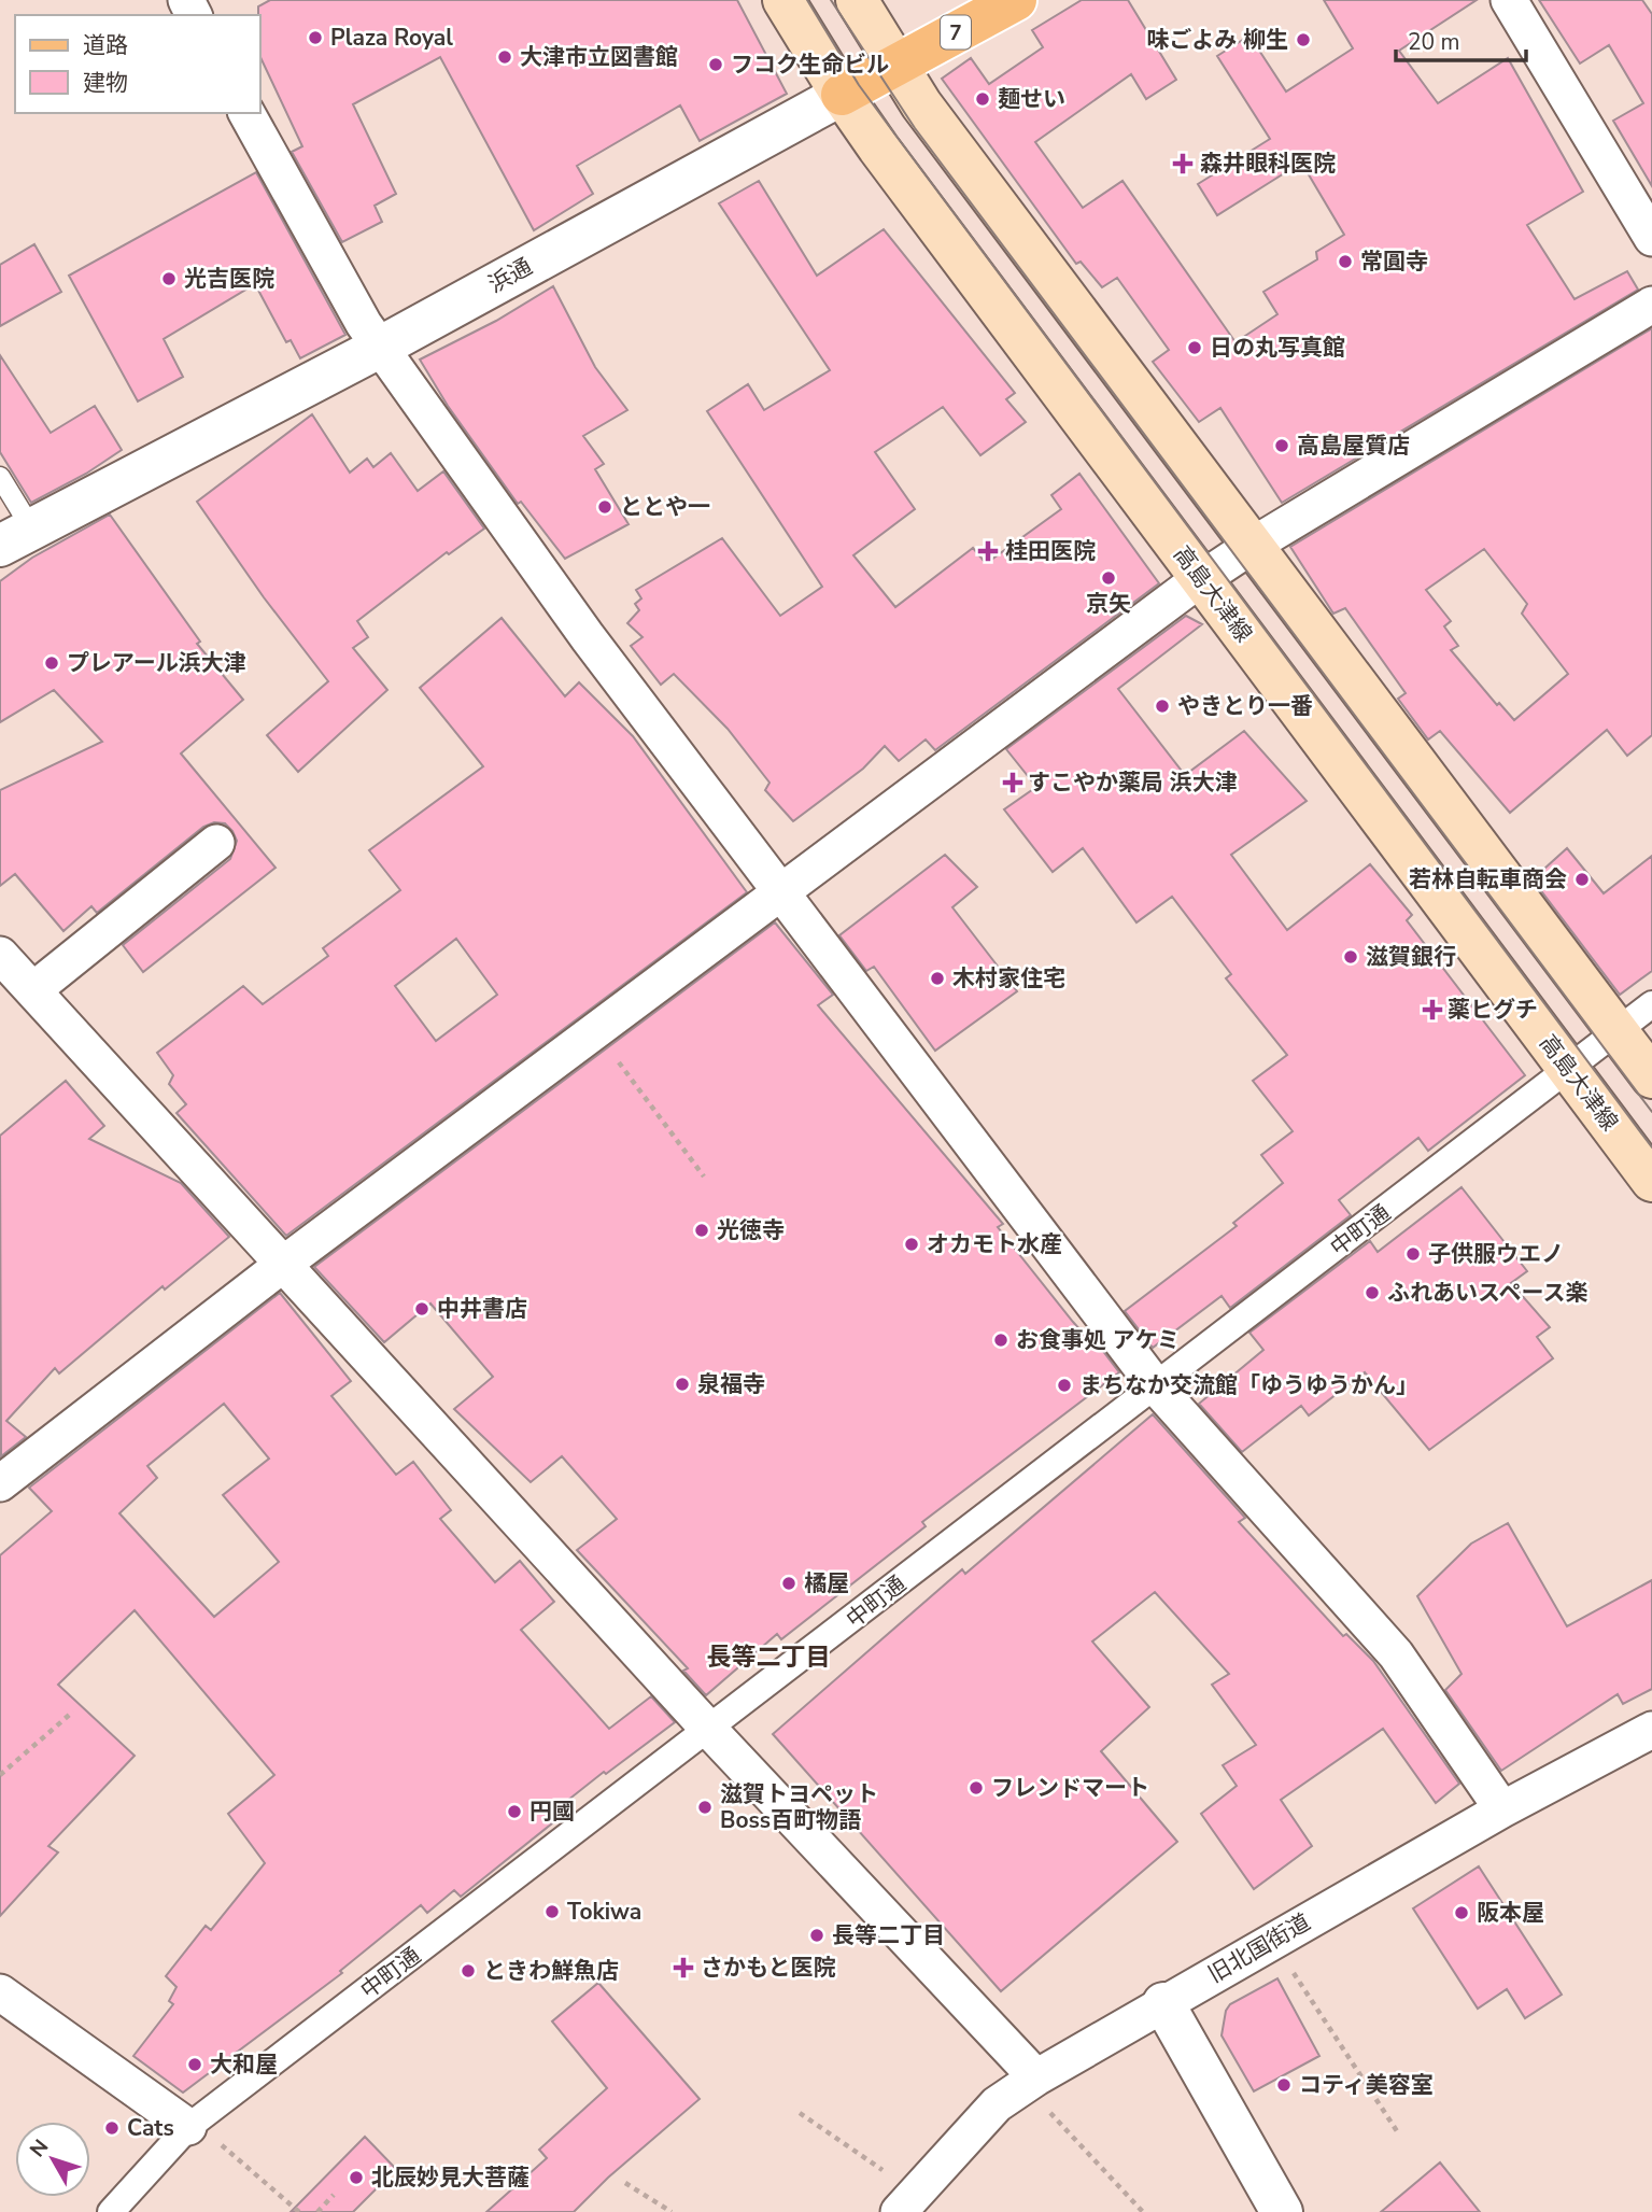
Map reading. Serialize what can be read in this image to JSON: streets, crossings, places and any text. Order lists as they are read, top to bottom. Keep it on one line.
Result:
{"streets":{"main road":["7","浜通","高島大津線"],"street":["中町通","旧北国街道"]},"crossings":[["浜通","高島大津線"],["高島大津線","中町通"]],"districts":["長等二丁目"],"places":{"other":["Plaza Royal","味ごよみ 柳生","大津市立図書館","フコク生命ビル","麺せい","常圓寺","光吉医院","日の丸写真館","高島屋質店","ととや一","京矢","プレアール浜大津","やきとり一番","若林自転車商会","滋賀銀行","木村家住宅","光徳寺","オカモト水産","子供服ウエノ","ふれあいスペース楽","中井書店","お食事処 アケミ","泉福寺","まちなか交流館「ゆうゆうかん」","橘屋","フレンドマート","滋賀トヨペット Boss百町物語","円國","Tokiwa","阪本屋","長等二丁目","ときわ鮮魚店","大和屋","コティ美容室","Cats","北辰妙見大菩薩"],"health":["森井眼科医院","桂田医院","すこやか薬局 浜大津","薬ヒグチ","さかもと医院"]},"legend":["道路","建物"],"scale_bar":"20 m","north":"top left"}
